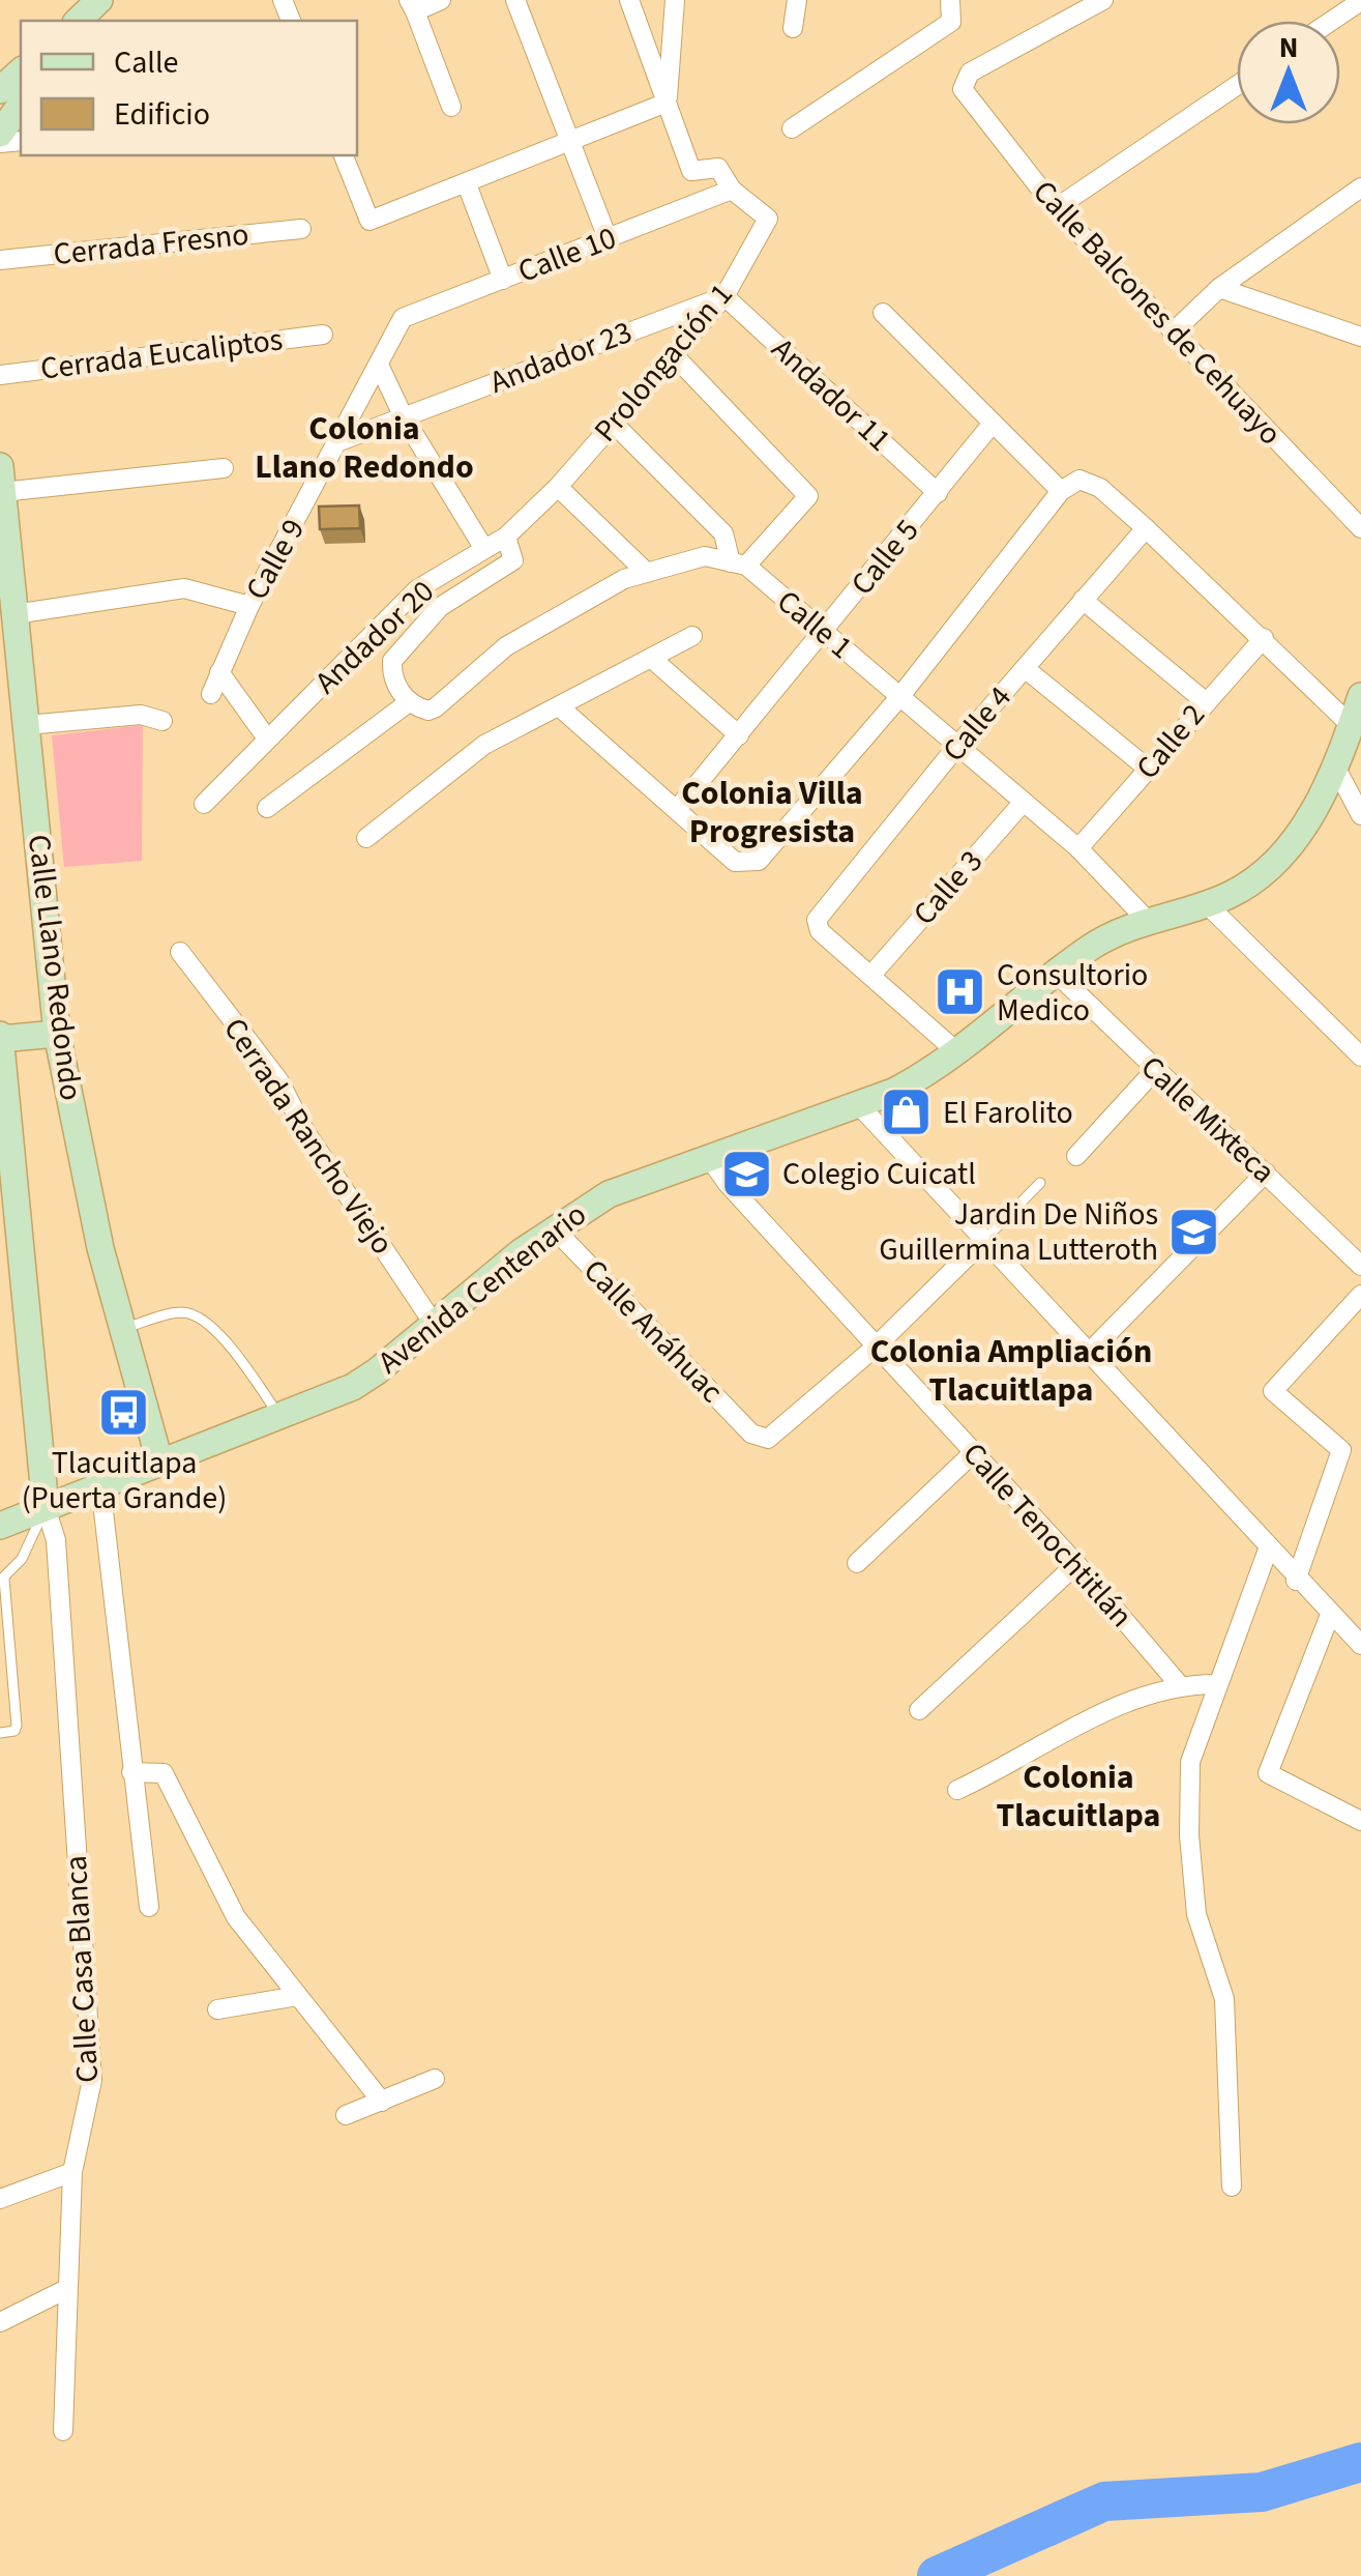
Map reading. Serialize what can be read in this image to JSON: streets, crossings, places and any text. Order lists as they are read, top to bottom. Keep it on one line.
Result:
{"streets":{"main road":["Calle Llano Redondo","Avenida Centenario"],"street":["Cerrada Fresno","Calle 10","Calle Balcones de Cehuayo","Cerrada Eucaliptos","Andador 23","Prolongación 1","Andador 11","Calle 5","Calle 9","Calle 1","Andador 20","Calle 4","Calle 2","Calle 3","Calle Mixteca","Cerrada Rancho Viejo","Calle Anáhuac","Calle Tenochtitlán","Calle Casa Blanca"]},"crossings":[["Calle 10","Prolongación 1"],["Calle 10","Calle 9"],["Andador 23","Prolongación 1"],["Andador 23","Andador 11"],["Andador 23","Calle 9"],["Prolongación 1","Andador 11"],["Prolongación 1","Andador 20"],["Andador 11","Calle 5"],["Calle 5","Calle 1"],["Calle 1","Calle 4"],["Calle 1","Calle 2"],["Calle 1","Calle 3"],["Calle 1","Avenida Centenario"],["Calle 4","Calle 3"],["Calle Llano Redondo","Avenida Centenario"],["Calle Mixteca","Avenida Centenario"],["Cerrada Rancho Viejo","Avenida Centenario"],["Avenida Centenario","Calle Anáhuac"],["Avenida Centenario","Calle Tenochtitlán"],["Avenida Centenario","Calle Casa Blanca"],["Calle Anáhuac","Calle Tenochtitlán"]],"districts":["Colonia Llano Redondo","Colonia Villa Progresista","Colonia Ampliación Tlacuitlapa","Colonia Tlacuitlapa"],"places":{"hospital":["Consultorio Medico"],"shop":["El Farolito"],"school or university":["Colegio Cuicatl","Jardin De Niños Guillermina Lutteroth"],"bus stop":["Tlacuitlapa (Puerta Grande)"]},"legend":["Calle","Edificio"],"north":"top"}
